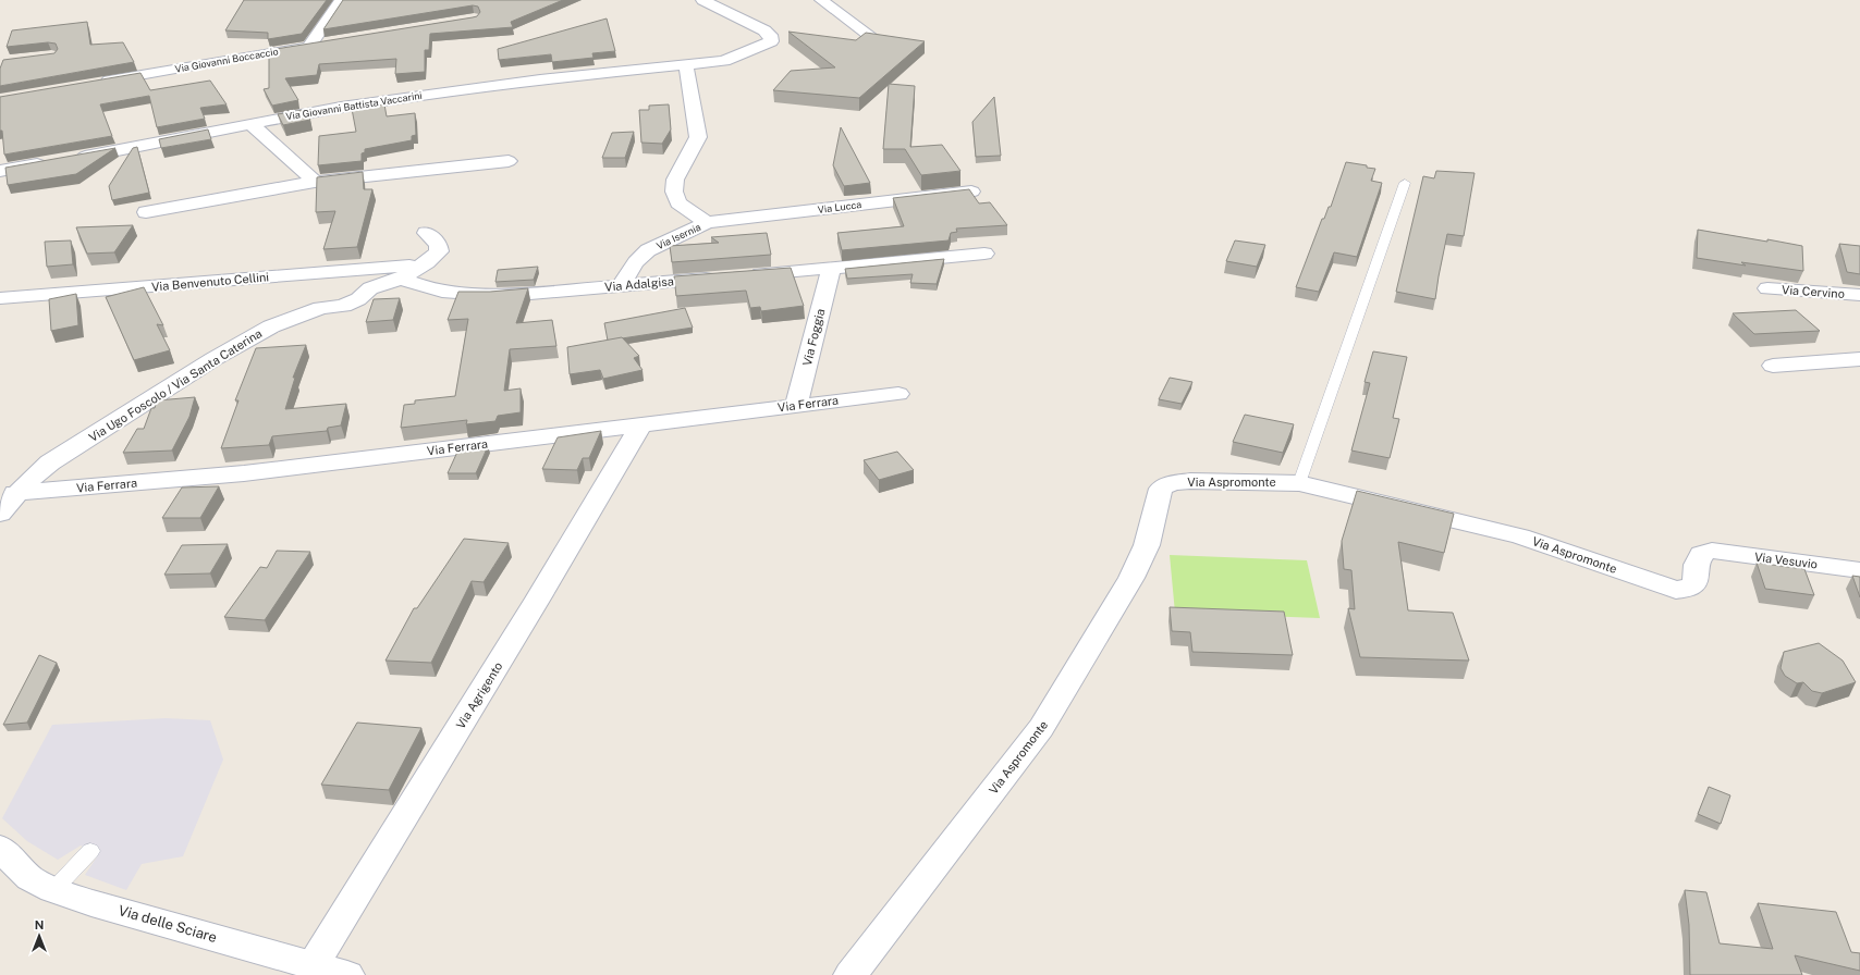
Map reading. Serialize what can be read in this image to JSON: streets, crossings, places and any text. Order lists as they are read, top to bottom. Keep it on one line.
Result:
{"streets":{"street":["Via Giovanni Boccaccio","Via Giovanni Battista Vaccarini","Via Lucca","Via Isernia","Via Benvenuto Cellini","Via Adalgisa","Via Cervino","Via Foggia","Via Ugo Foscolo / Via Santa Caterina","Via Ferrara","Via Aspromonte","Via Vesuvio","Via Agrigento","Via delle Sciare"]},"crossings":[["Via Giovanni Battista Vaccarini","Via Isernia"],["Via Lucca","Via Isernia"],["Via Isernia","Via Adalgisa"],["Via Benvenuto Cellini","Via Ugo Foscolo / Via Santa Caterina"],["Via Adalgisa","Via Foggia"],["Via Adalgisa","Via Ugo Foscolo / Via Santa Caterina"],["Via Foggia","Via Ferrara"],["Via Ugo Foscolo / Via Santa Caterina","Via Ferrara"],["Via Ferrara","Via Agrigento"],["Via Aspromonte","Via Vesuvio"],["Via Agrigento","Via delle Sciare"]],"north":"top"}
